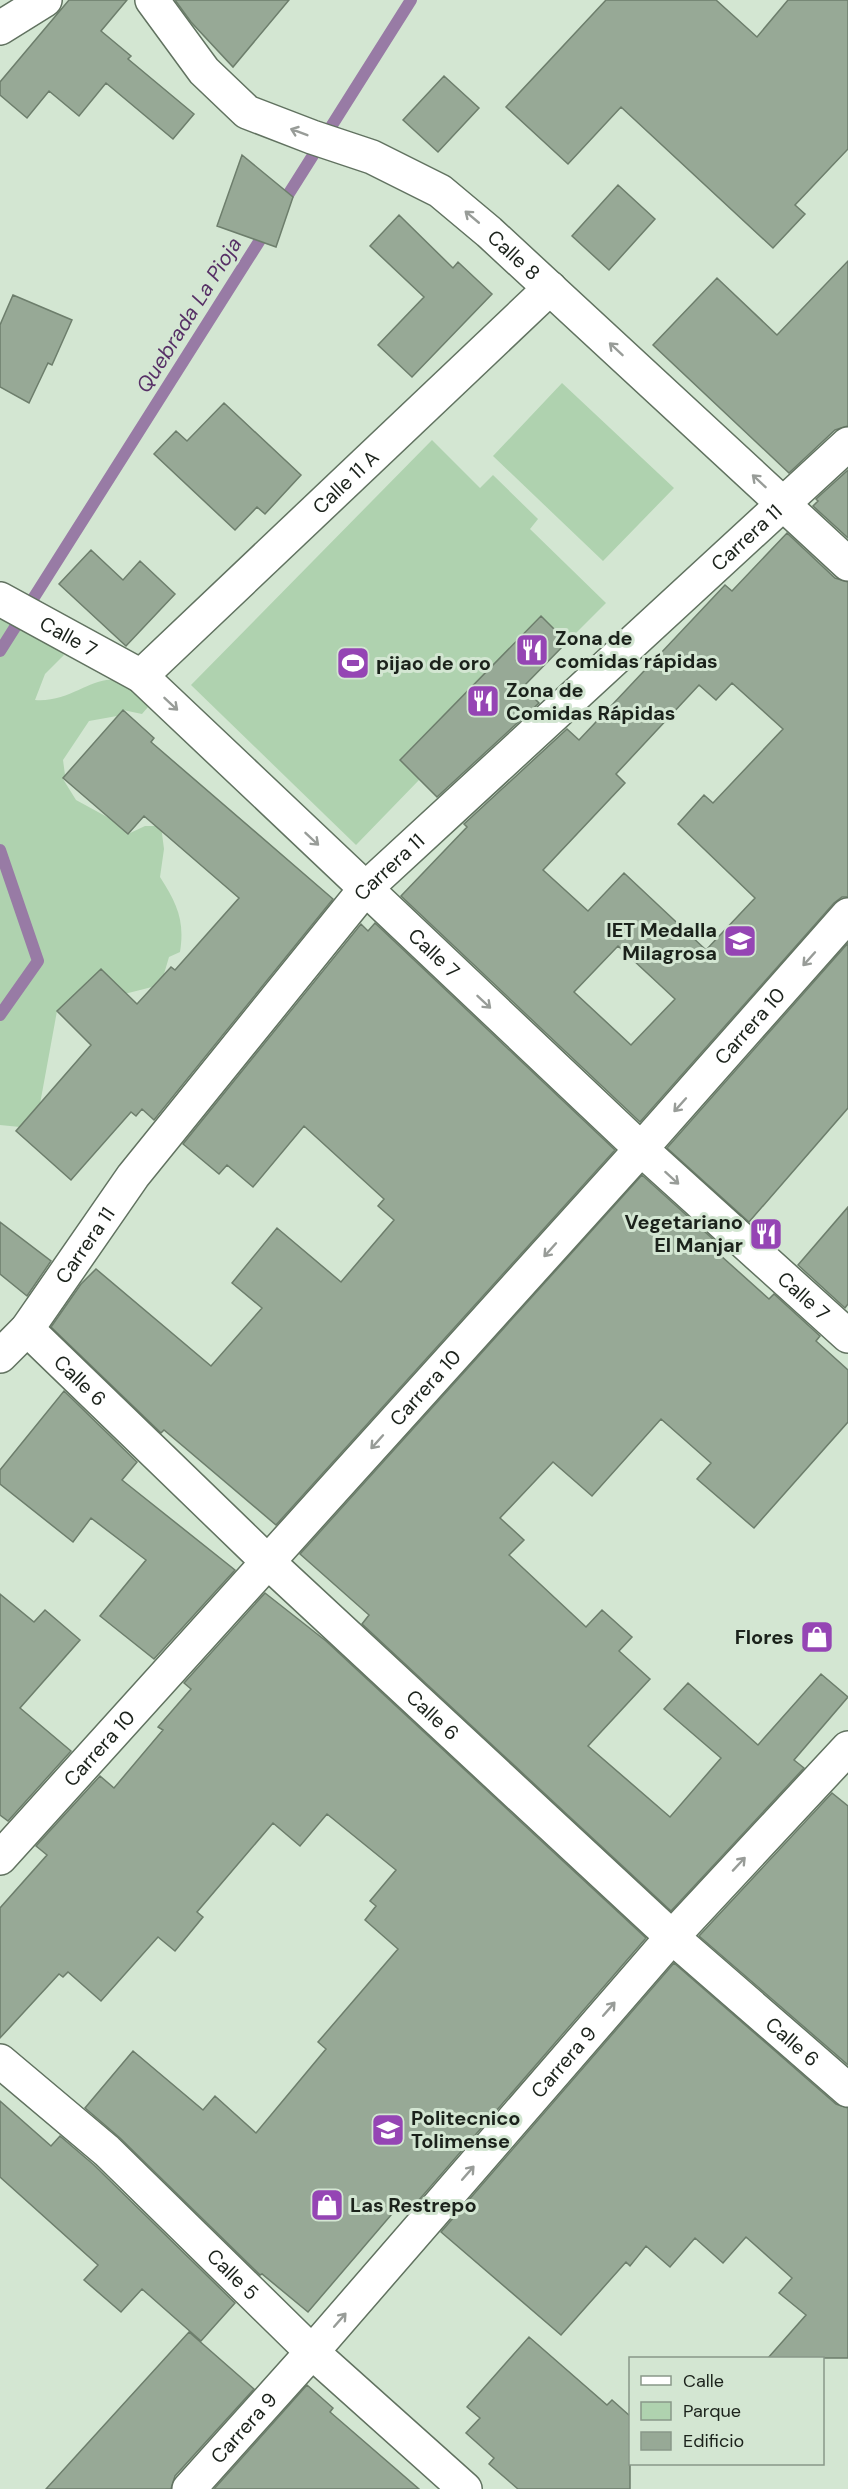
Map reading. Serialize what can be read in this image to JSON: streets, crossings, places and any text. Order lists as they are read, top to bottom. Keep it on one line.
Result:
{"streets":{"street":["Calle 8","Calle 11 A","Carrera 11","Calle 7","Carrera 10","Calle 6","Carrera 9","Calle 5"]},"crossings":[["Calle 8","Calle 11 A"],["Calle 8","Carrera 11"],["Calle 11 A","Calle 7"],["Carrera 11","Calle 7"],["Carrera 11","Calle 6"],["Calle 7","Carrera 10"],["Carrera 10","Calle 6"],["Calle 6","Carrera 9"],["Carrera 9","Calle 5"]],"one_way":["Calle 8","Calle 7","Carrera 10","Carrera 9"],"water":["Quebrada La Pioja"],"places":{"restaurant":["Zona de comidas rápidas","Zona de Comidas Rápidas","Vegetariano El Manjar"],"sports":["pijao de oro"],"school or university":["IET Medalla Milagrosa","Politecnico Tolimense"],"shop":["Flores","Las Restrepo"]},"legend":["Calle","Parque","Edificio"]}
